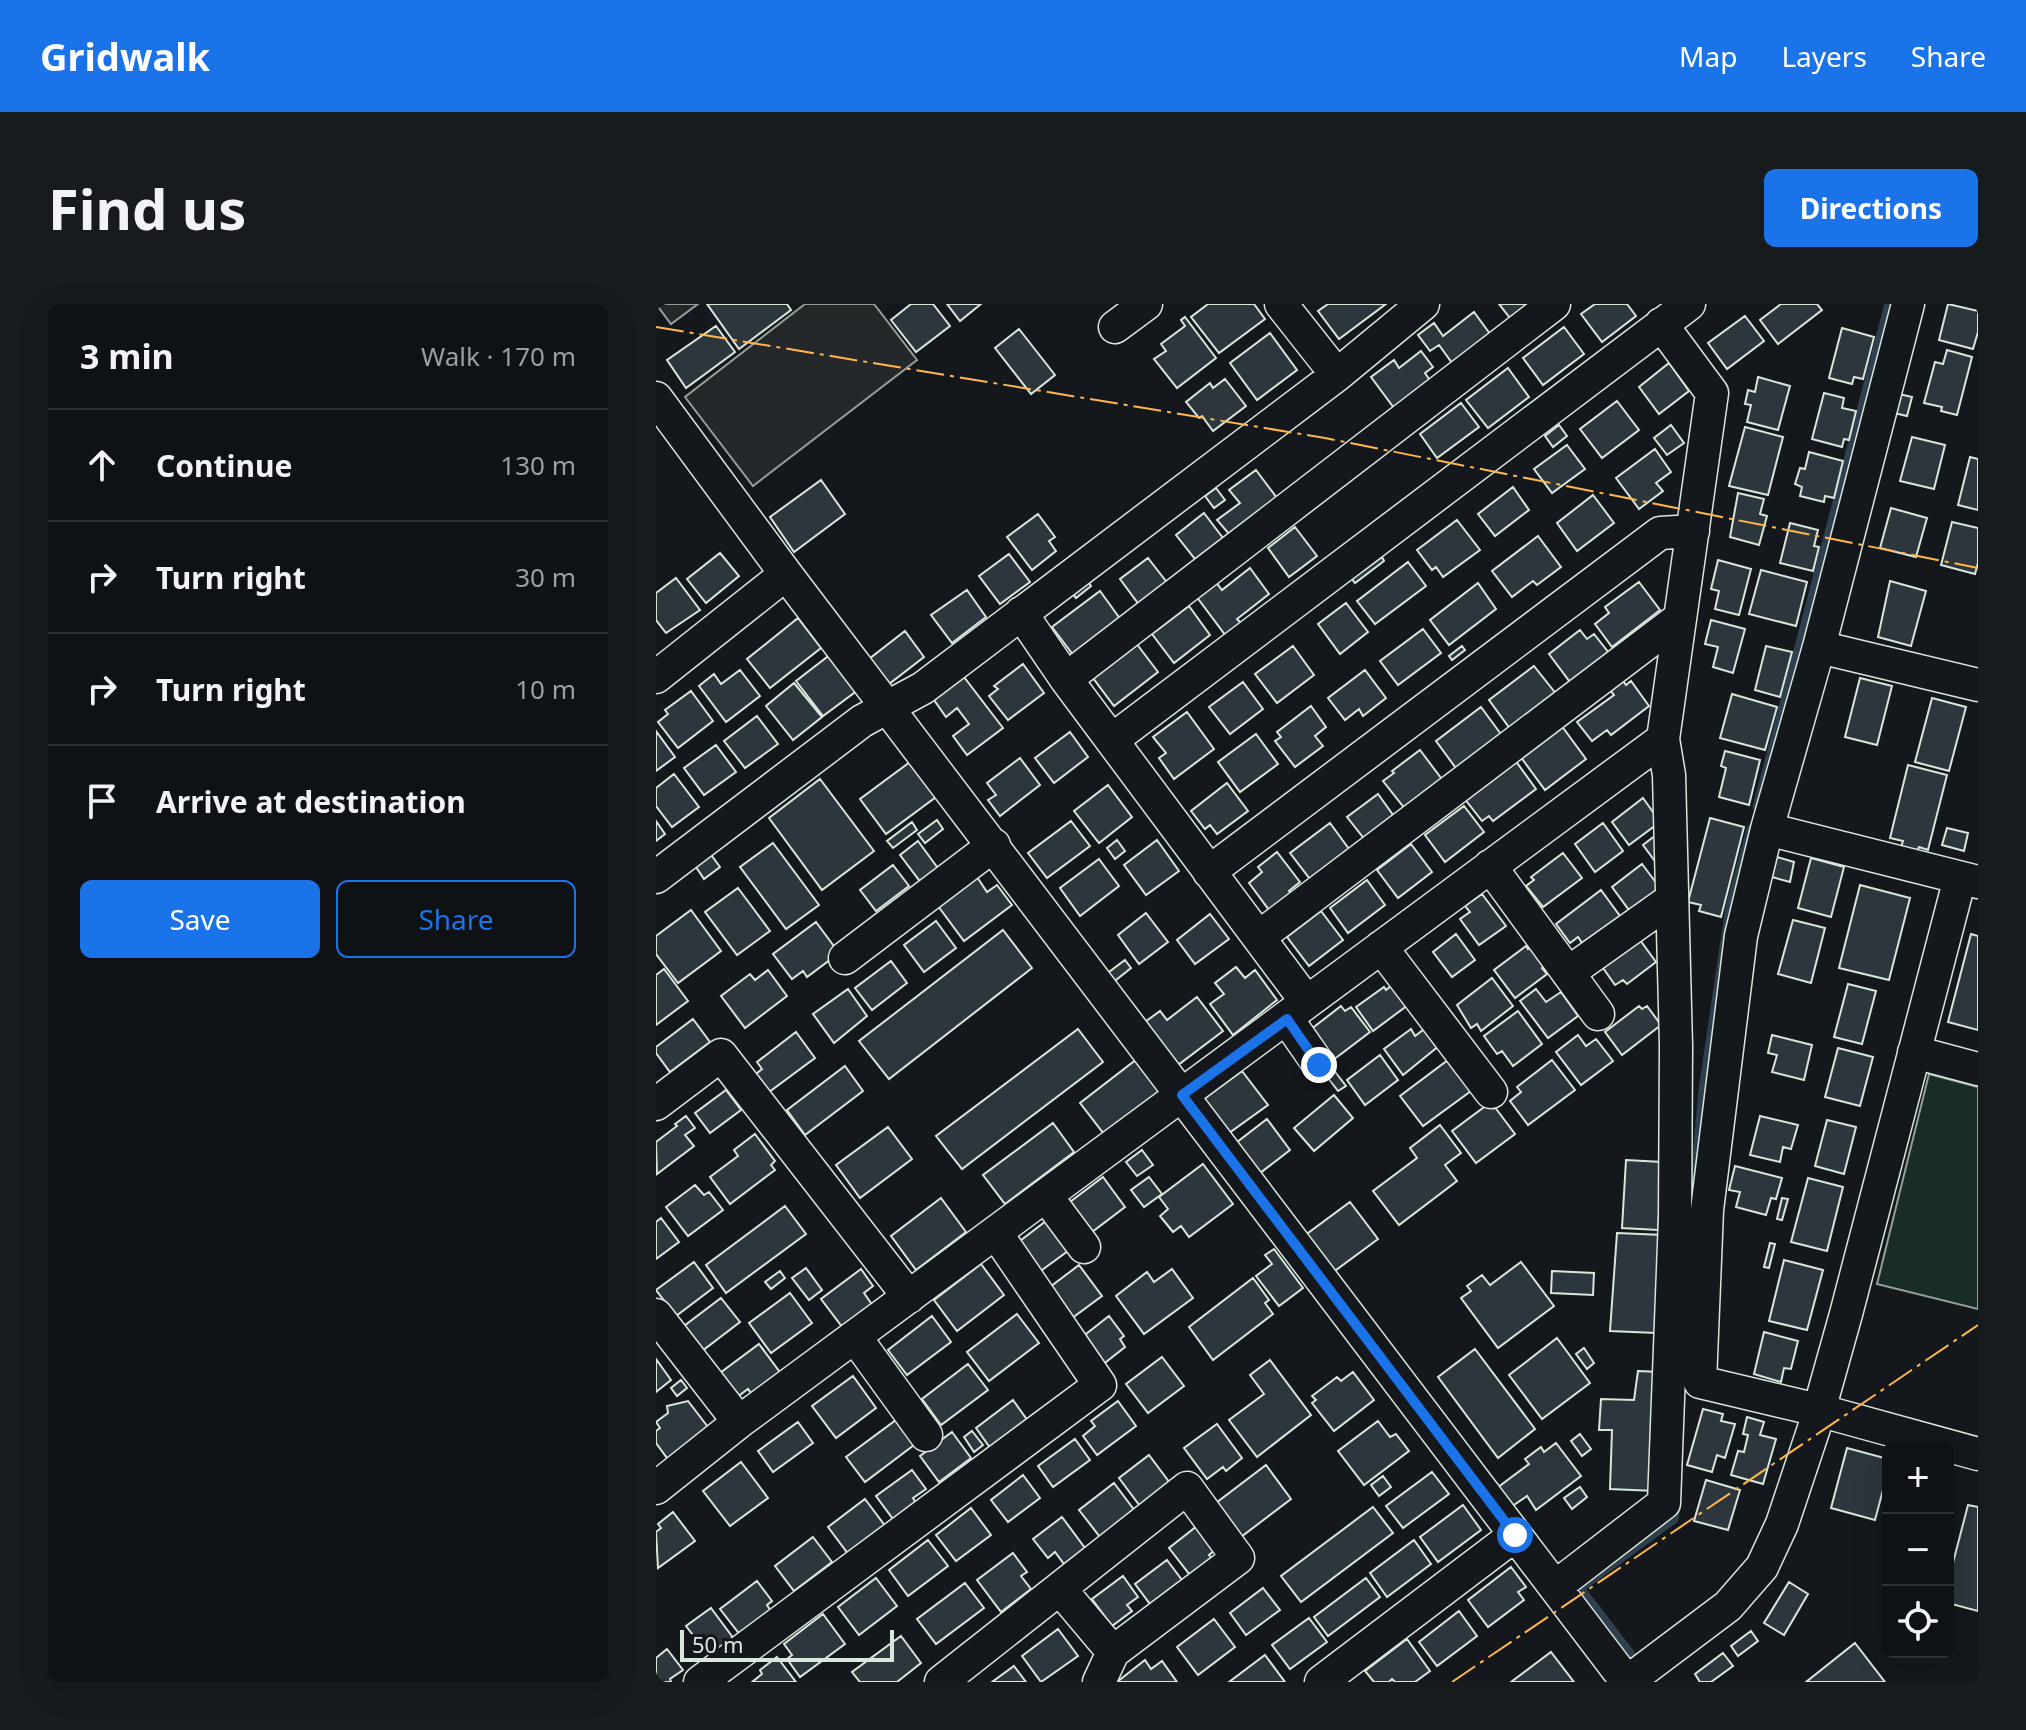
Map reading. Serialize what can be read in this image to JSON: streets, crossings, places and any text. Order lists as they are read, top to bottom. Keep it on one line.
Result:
{"scale_bar":"50 m","page":{"header":"Gridwalk","nav":["Map","Layers","Share"],"buttons":["Directions",["Save","Share"]],"title":"Find us","heading":["3 min","Walk · 170 m"],"list":[["Continue","130 m"],["Turn right","30 m"],["Turn right","10 m"],"Arrive at destination"],"map_buttons":["+","−"],"scale":"50 m"}}
